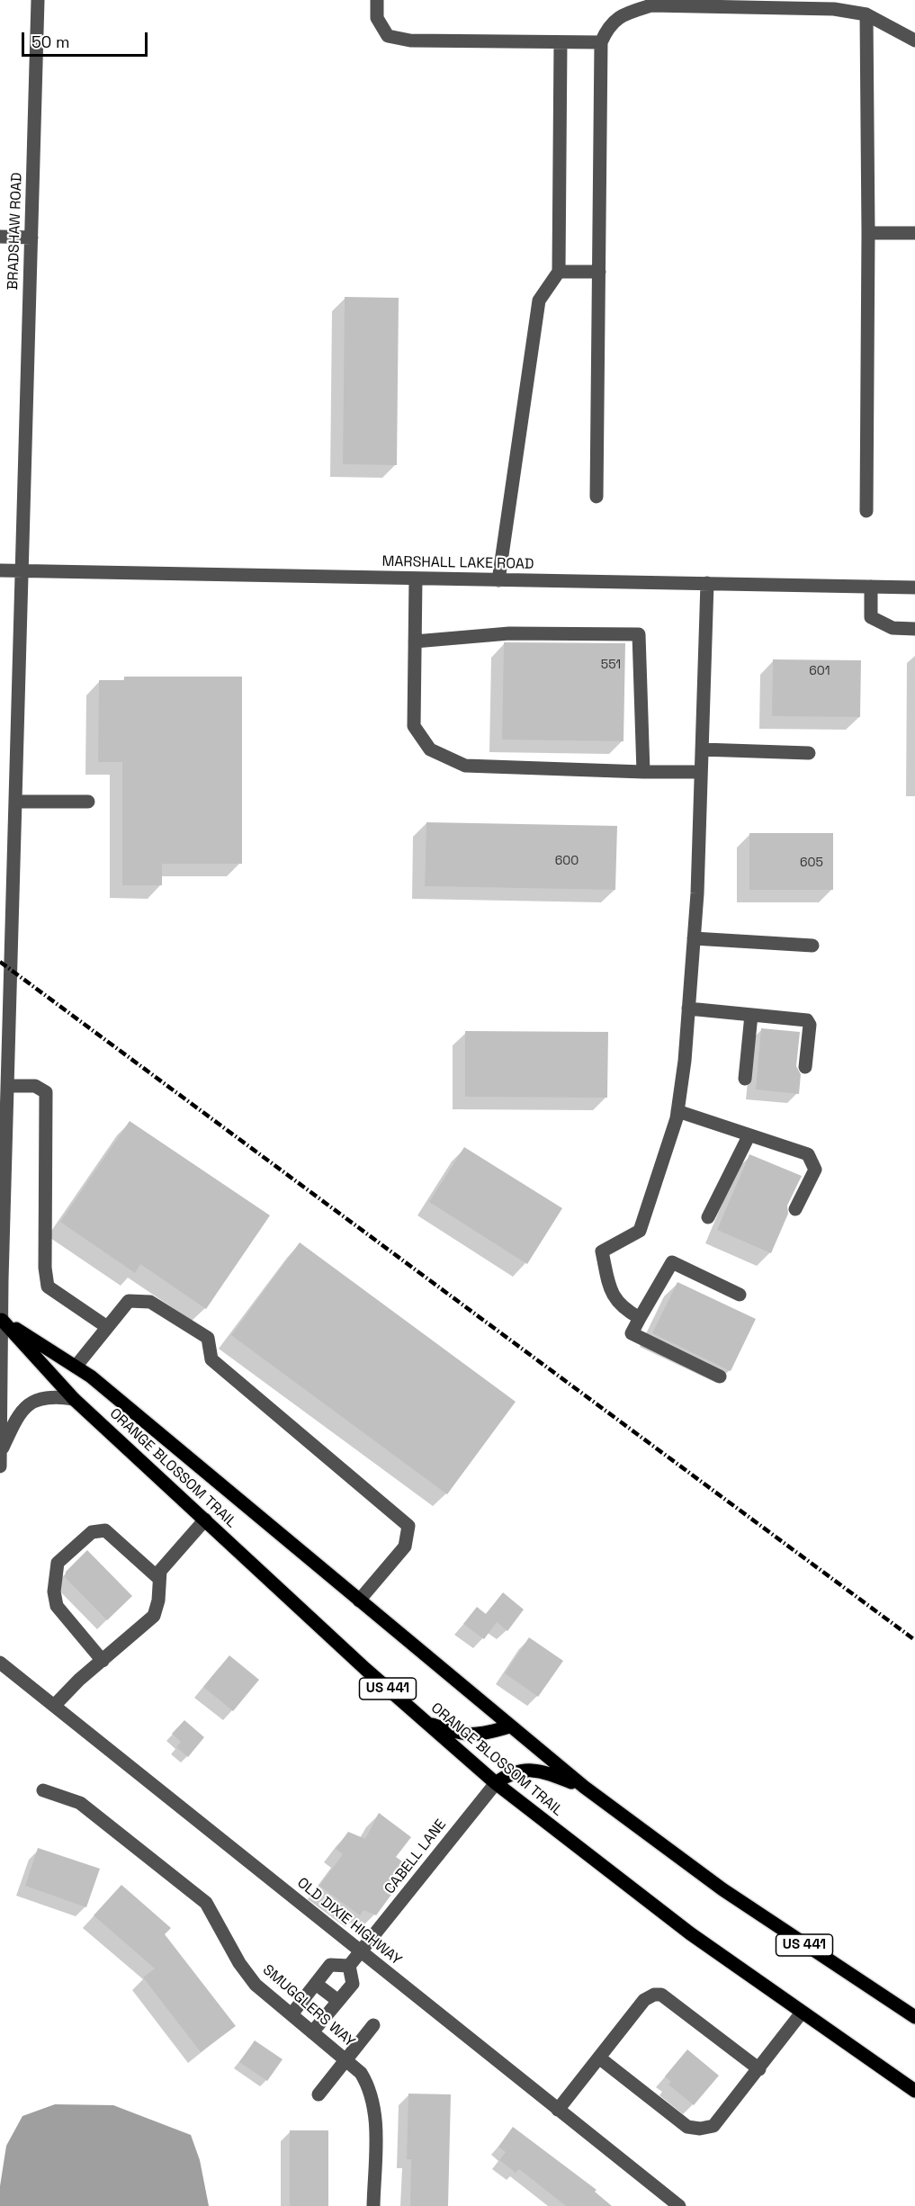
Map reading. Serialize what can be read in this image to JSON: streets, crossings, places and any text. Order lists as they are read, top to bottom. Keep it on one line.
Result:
{"streets":{"main road":["ORANGE BLOSSOM TRAIL","US 441"],"street":["BRADSHAW ROAD","MARSHALL LAKE ROAD","CABELL LANE","OLD DIXIE HIGHWAY","SMUGGLERS WAY"]},"crossings":[["BRADSHAW ROAD","MARSHALL LAKE ROAD"],["BRADSHAW ROAD","ORANGE BLOSSOM TRAIL"],["ORANGE BLOSSOM TRAIL","CABELL LANE"],["CABELL LANE","OLD DIXIE HIGHWAY"]],"house_numbers":["551","601","600","605"],"scale_bar":"50 m"}
